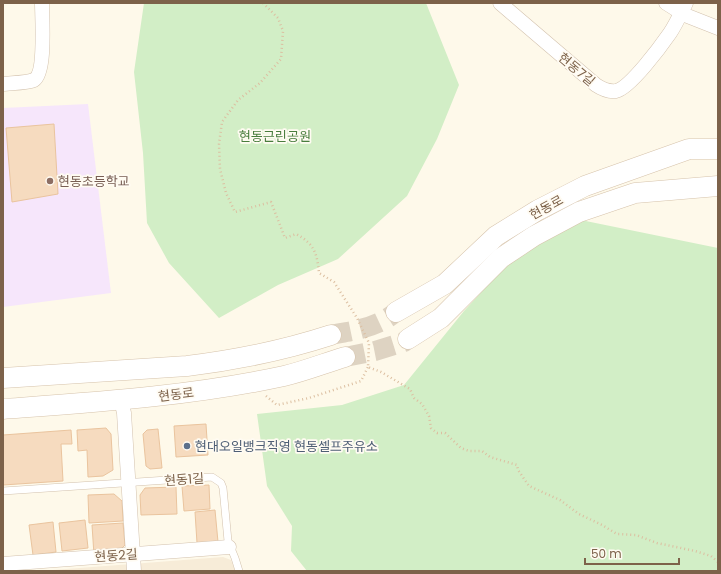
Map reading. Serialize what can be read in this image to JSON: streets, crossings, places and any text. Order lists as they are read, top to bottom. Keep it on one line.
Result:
{"streets":{"main road":["현동로"],"street":["현동7길","현동2길"],"lane":["현동1길"]},"crossings":[["현동1길","현동2길"]],"parks":["현동근린공원"],"places":["현동초등학교","현대오일뱅크직영 현동셀프주유소"],"scale_bar":"50 m"}
